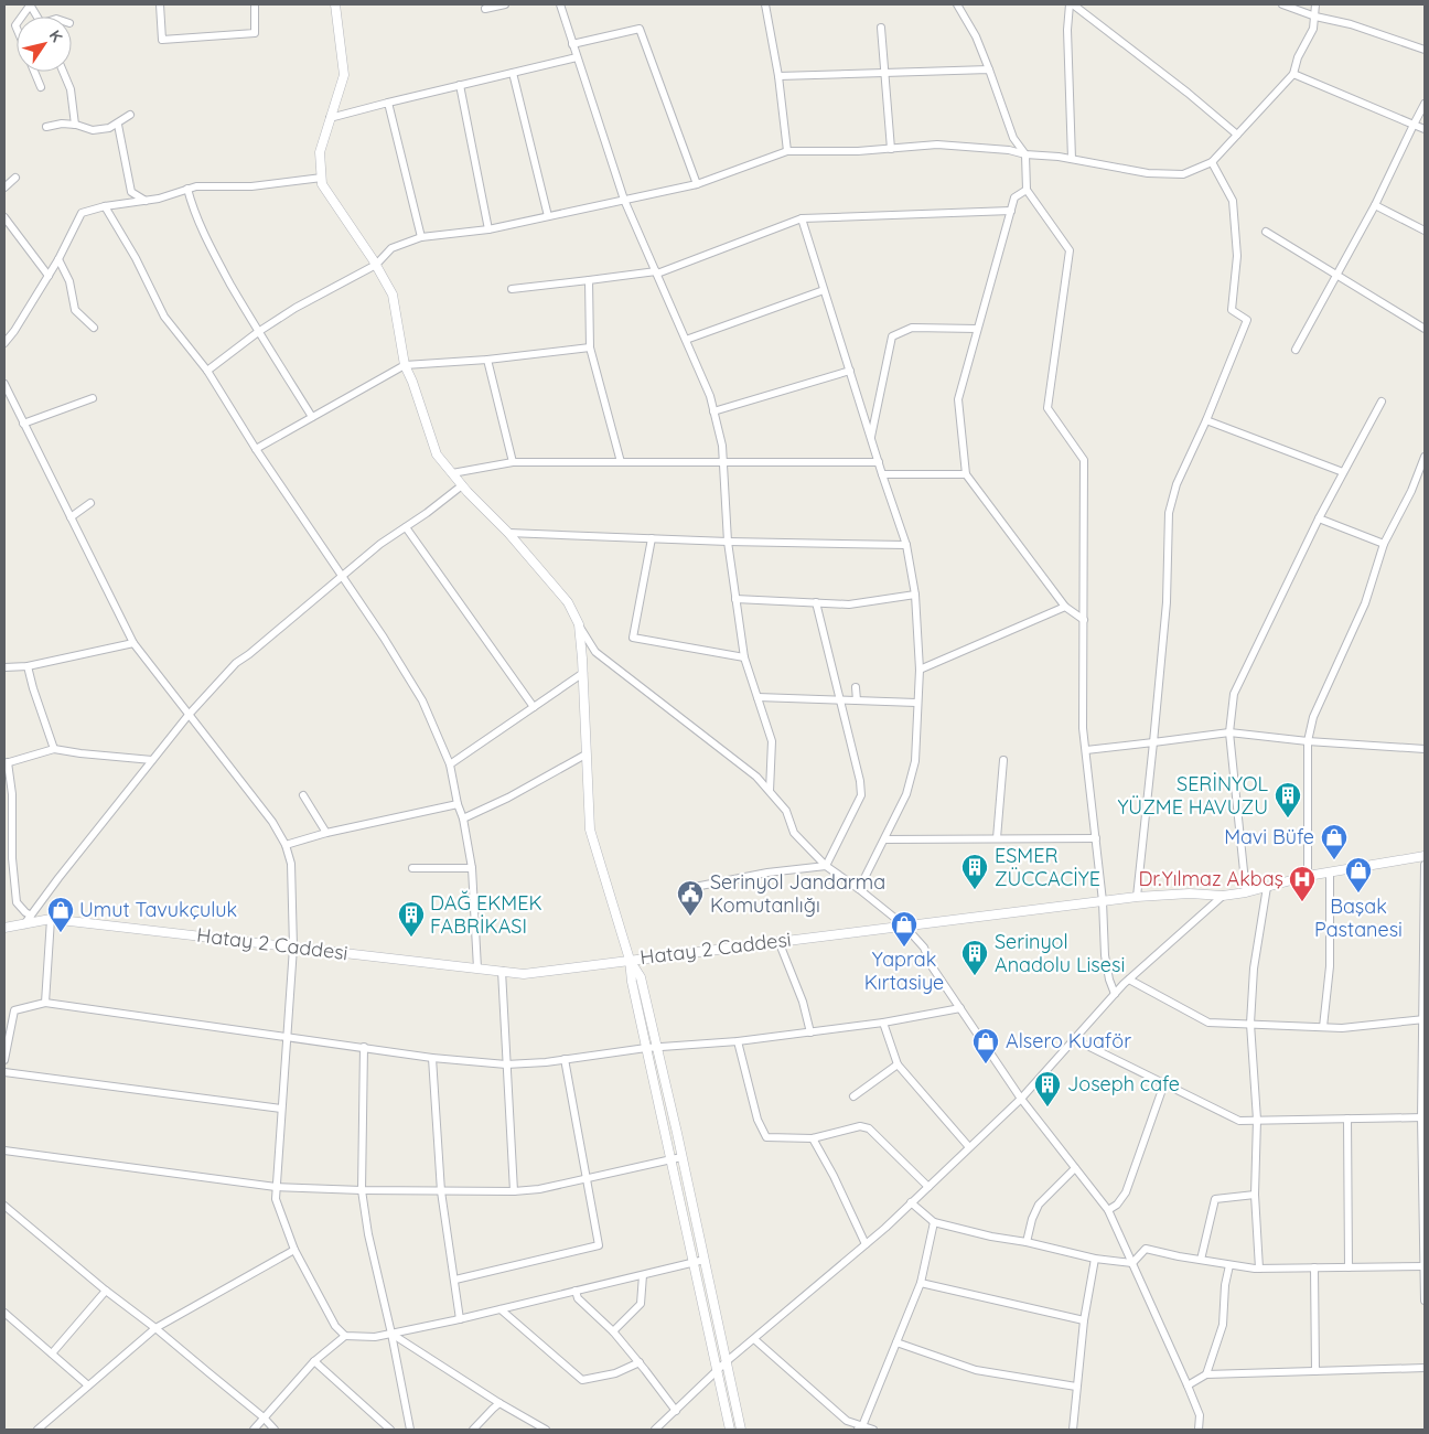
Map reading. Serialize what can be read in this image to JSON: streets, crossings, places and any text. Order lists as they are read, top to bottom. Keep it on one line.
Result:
{"streets":{"street":["Hatay 2 Caddesi"]},"places":{"building":["SERİNYOL YÜZME HAVUZU","ESMER ZÜCCACİYE","DAĞ EKMEK FABRİKASI","Serinyol Anadolu Lisesi","Joseph cafe"],"shop":["Mavi Büfe","Başak Pastanesi","Umut Tavukçuluk","Yaprak Kırtasiye","Alsero Kuaför"],"hospital":["Dr.Yılmaz Akbaş"],"public building":["Serinyol Jandarma Komutanlığı"]},"north":"top right"}
